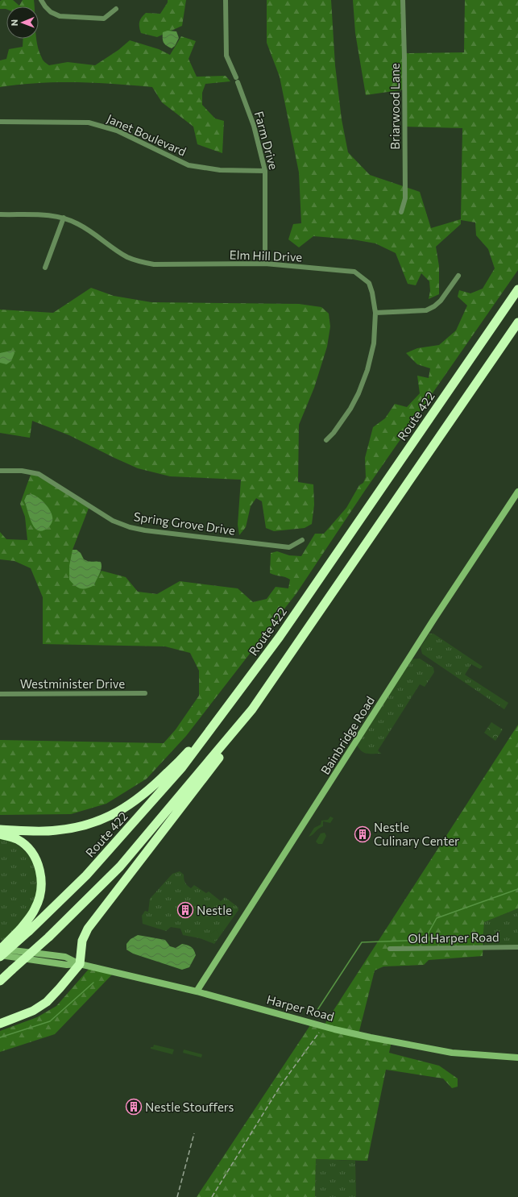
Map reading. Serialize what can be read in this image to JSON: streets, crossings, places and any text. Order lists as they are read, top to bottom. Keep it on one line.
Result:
{"streets":{"highway":["Route 422"],"street":["Briarwood Lane","Janet Boulevard","Farm Drive","Elm Hill Drive","Spring Grove Drive","Westminister Drive","Bainbridge Road","Old Harper Road","Harper Road"]},"crossings":[["Janet Boulevard","Farm Drive"],["Farm Drive","Elm Hill Drive"],["Route 422","Harper Road"],["Bainbridge Road","Harper Road"]],"places":{"building":["Nestle Culinary Center","Nestle","Nestle Stouffers"]},"north":"left"}
